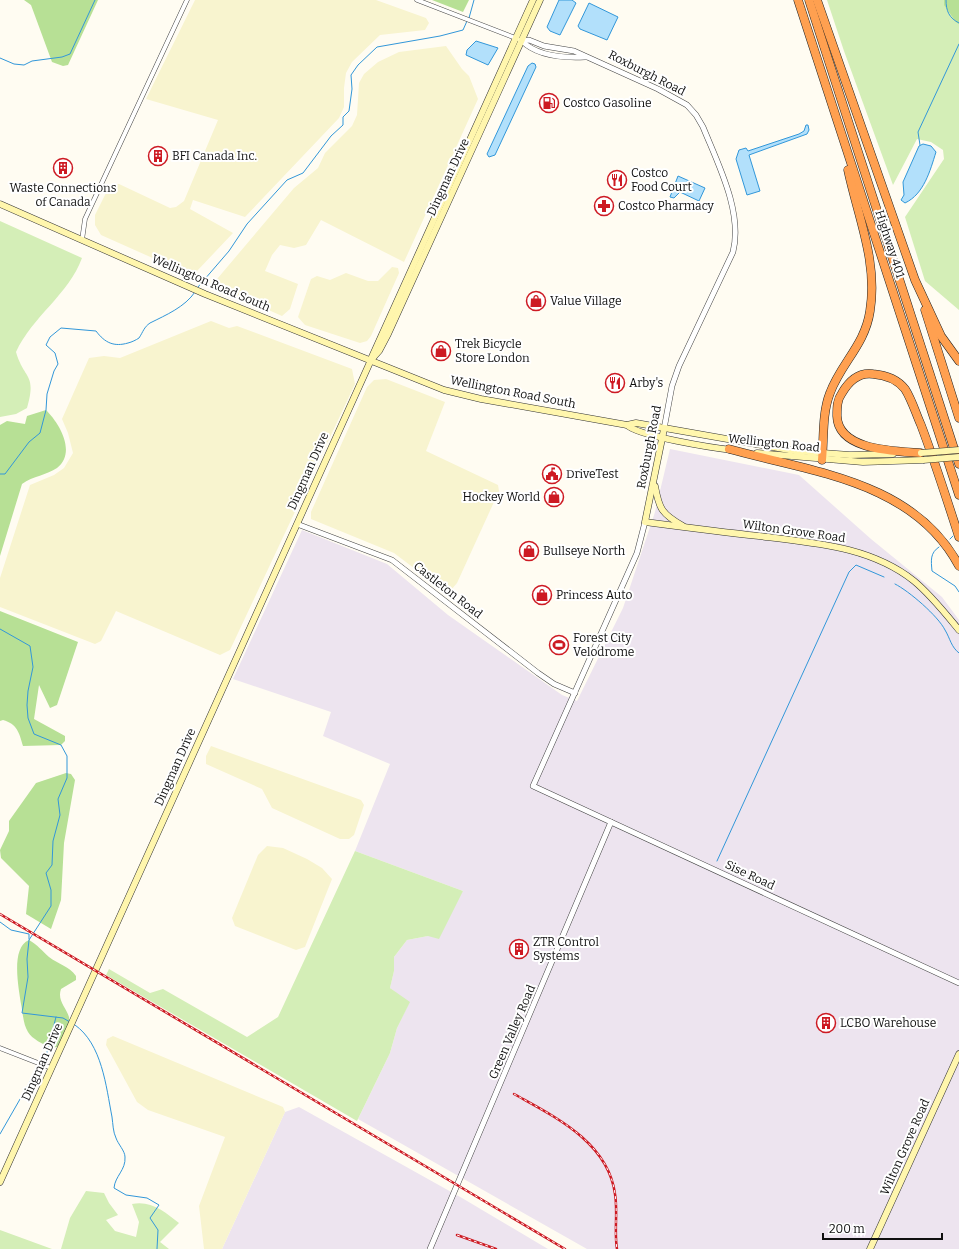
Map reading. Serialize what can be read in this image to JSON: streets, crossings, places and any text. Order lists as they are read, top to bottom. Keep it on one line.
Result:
{"streets":{"highway":["Highway 401"],"main road":["Roxburgh Road","Dingman Drive","Wellington Road South","Wellington Road","Wilton Grove Road"],"street":["Castleton Road","Sise Road","Green Valley Road"]},"crossings":[["Roxburgh Road","Dingman Drive"],["Roxburgh Road","Wellington Road South"],["Roxburgh Road","Wellington Road"],["Roxburgh Road","Wilton Grove Road"],["Roxburgh Road","Castleton Road"],["Roxburgh Road","Sise Road"],["Dingman Drive","Wellington Road South"],["Dingman Drive","Castleton Road"],["Wellington Road South","Wellington Road"],["Sise Road","Green Valley Road"]],"places":{"fuel station":["Costco Gasoline"],"building":["BFI Canada Inc.","Waste Connections of Canada","ZTR Control Systems","LCBO Warehouse"],"restaurant":["Costco Food Court","Arby's"],"pharmacy":["Costco Pharmacy"],"shop":["Value Village","Trek Bicycle Store London","Hockey World","Bullseye North","Princess Auto"],"public building":["DriveTest"],"sports":["Forest City Velodrome"]},"scale_bar":"200 m"}
